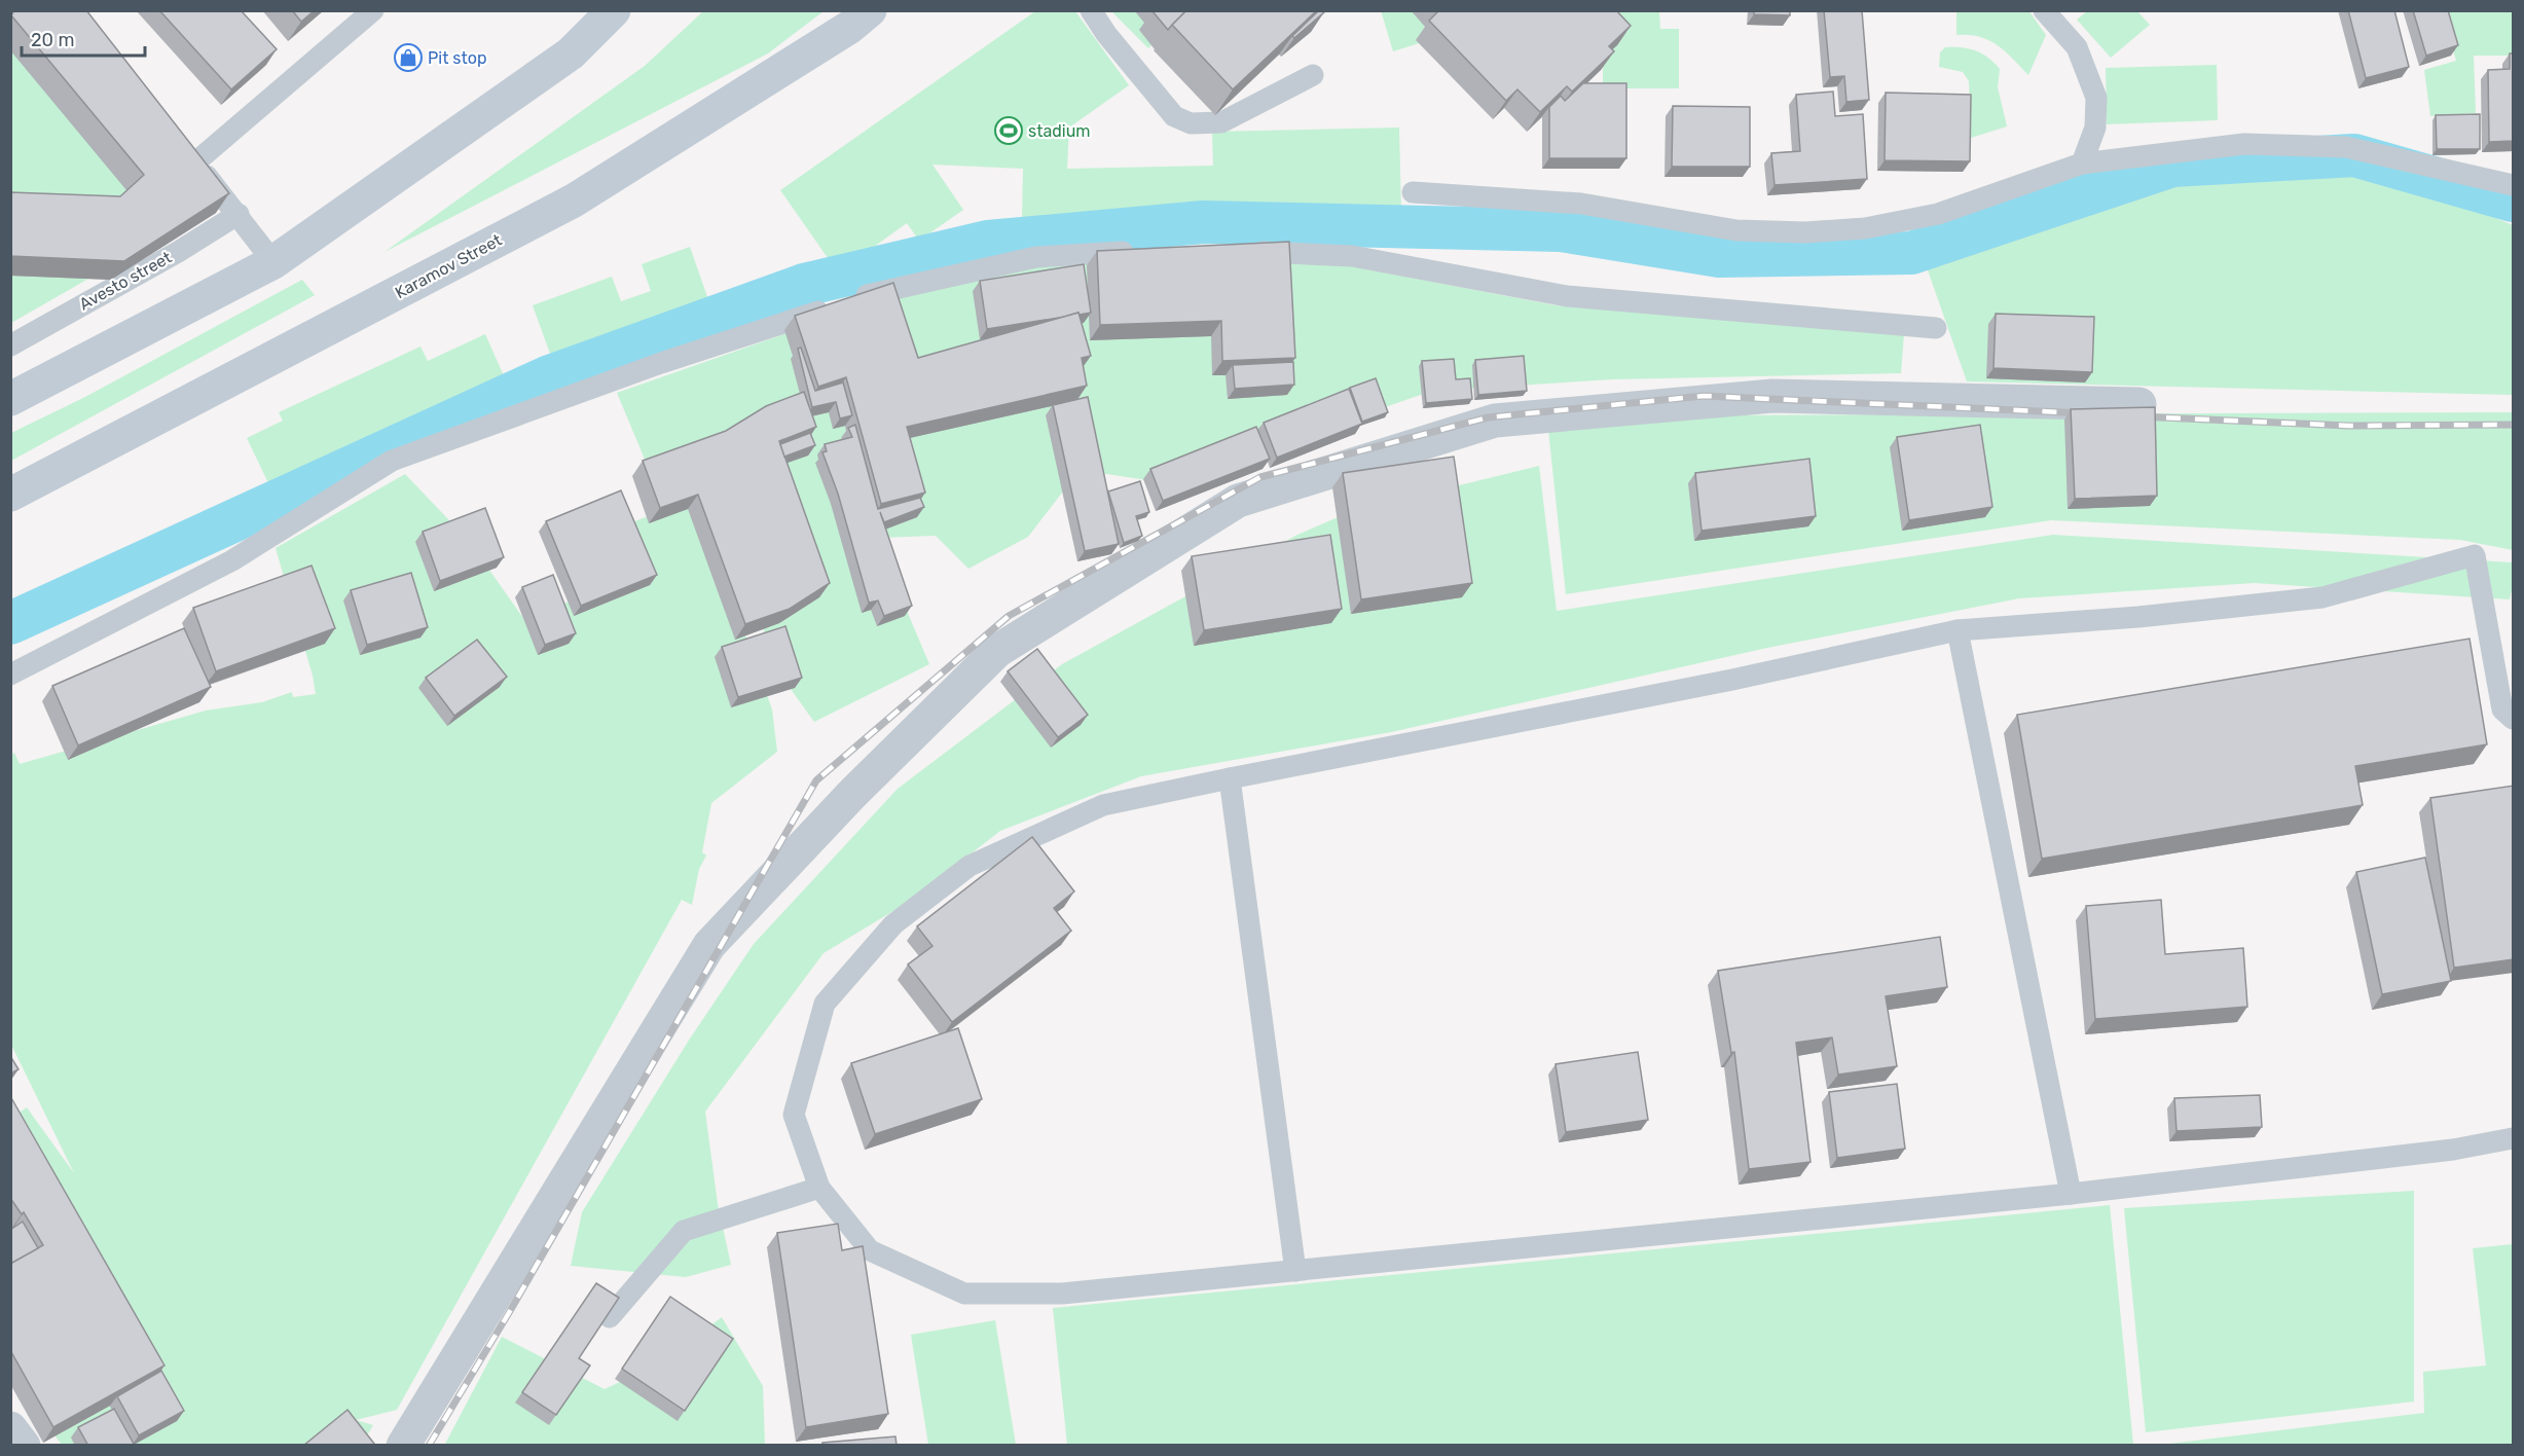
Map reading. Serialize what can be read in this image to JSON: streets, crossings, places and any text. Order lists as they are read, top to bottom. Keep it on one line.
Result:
{"streets":{"main road":["Karamov Street"],"lane":["Avesto street"]},"places":{"shop":["Pit stop"],"sports":["stadium"]},"scale_bar":"20 m"}
